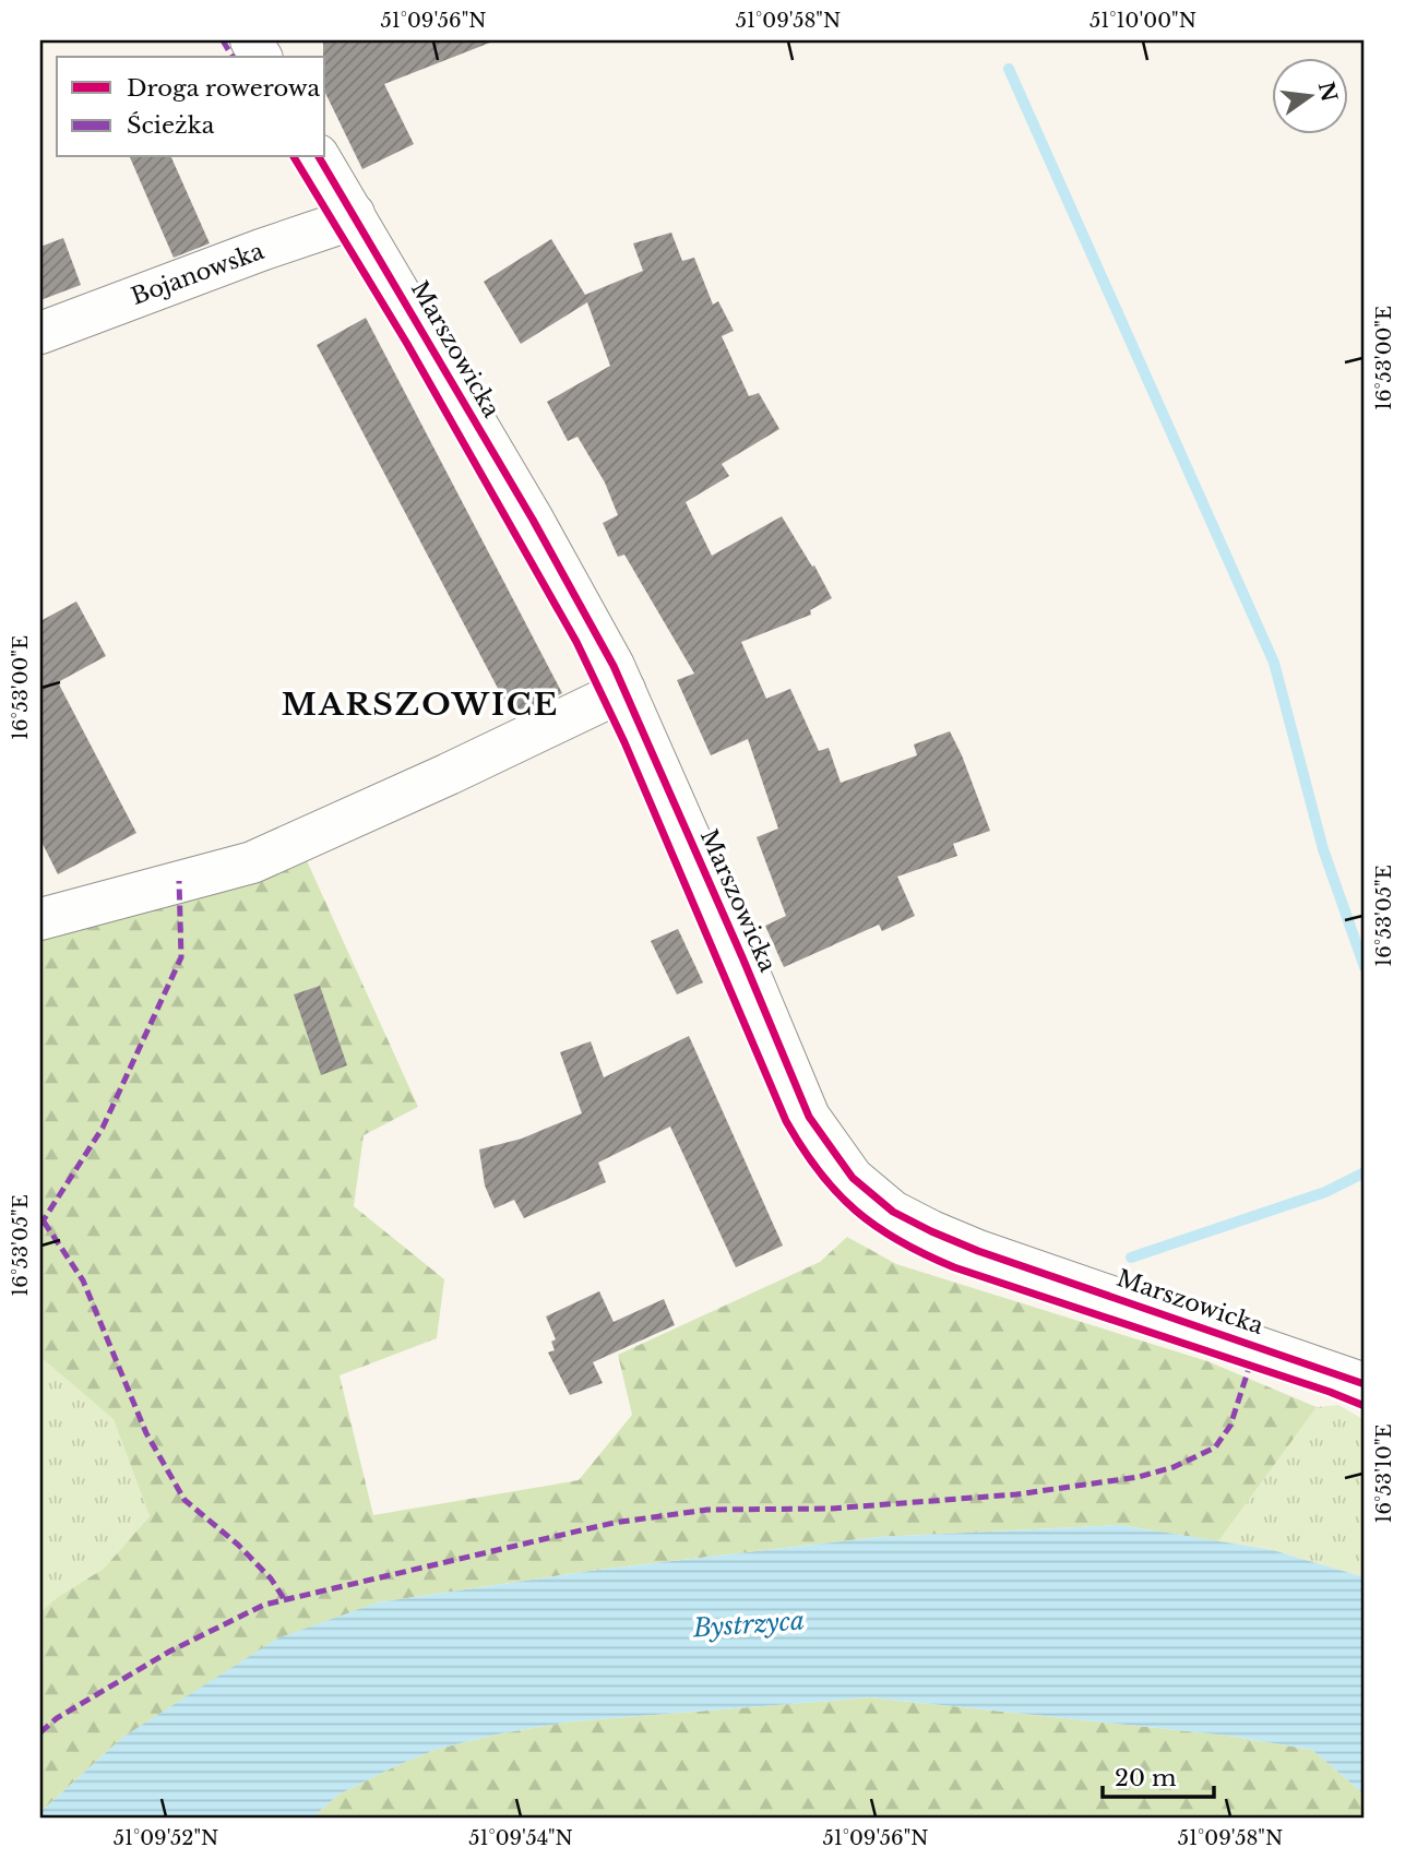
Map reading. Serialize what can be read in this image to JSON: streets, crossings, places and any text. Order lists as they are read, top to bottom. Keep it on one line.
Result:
{"streets":{"street":["Bojanowska","Marszowicka"]},"crossings":[["Bojanowska","Marszowicka"]],"districts":["MARSZOWICE"],"water":["Bystrzyca"],"legend":["Droga rowerowa","Ścieżka"],"scale_bar":"20 m","north":"right","coordinates":["51°09'56\"N","51°09'58\"N","51°10'00\"N","16°53'00\"E","16°53'05\"E","16°53'10\"E","51°09'52\"N","51°09'54\"N"]}
